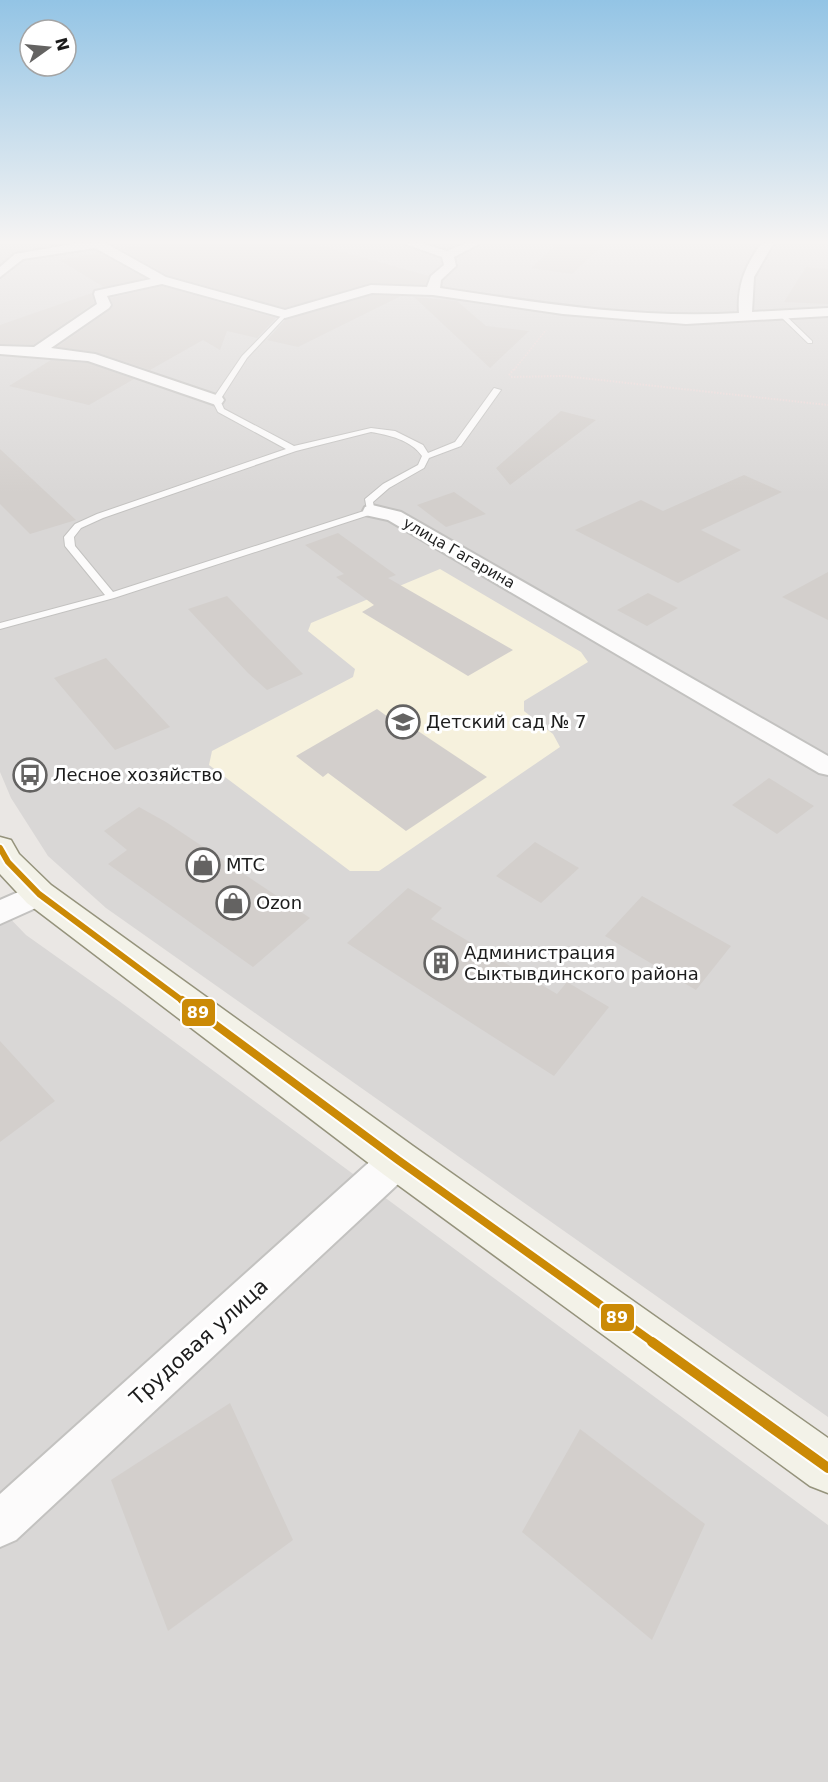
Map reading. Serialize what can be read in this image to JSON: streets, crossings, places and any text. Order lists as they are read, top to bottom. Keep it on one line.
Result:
{"streets":{"street":["улица Гагарина","Трудовая улица"]},"places":{"school or university":["Детский сад № 7"],"bus stop":["Лесное хозяйство"],"shop":["МТС","Ozon"],"building":["Администрация Сыктывдинского района"]},"lines":["transit line 89"],"north":"right"}
